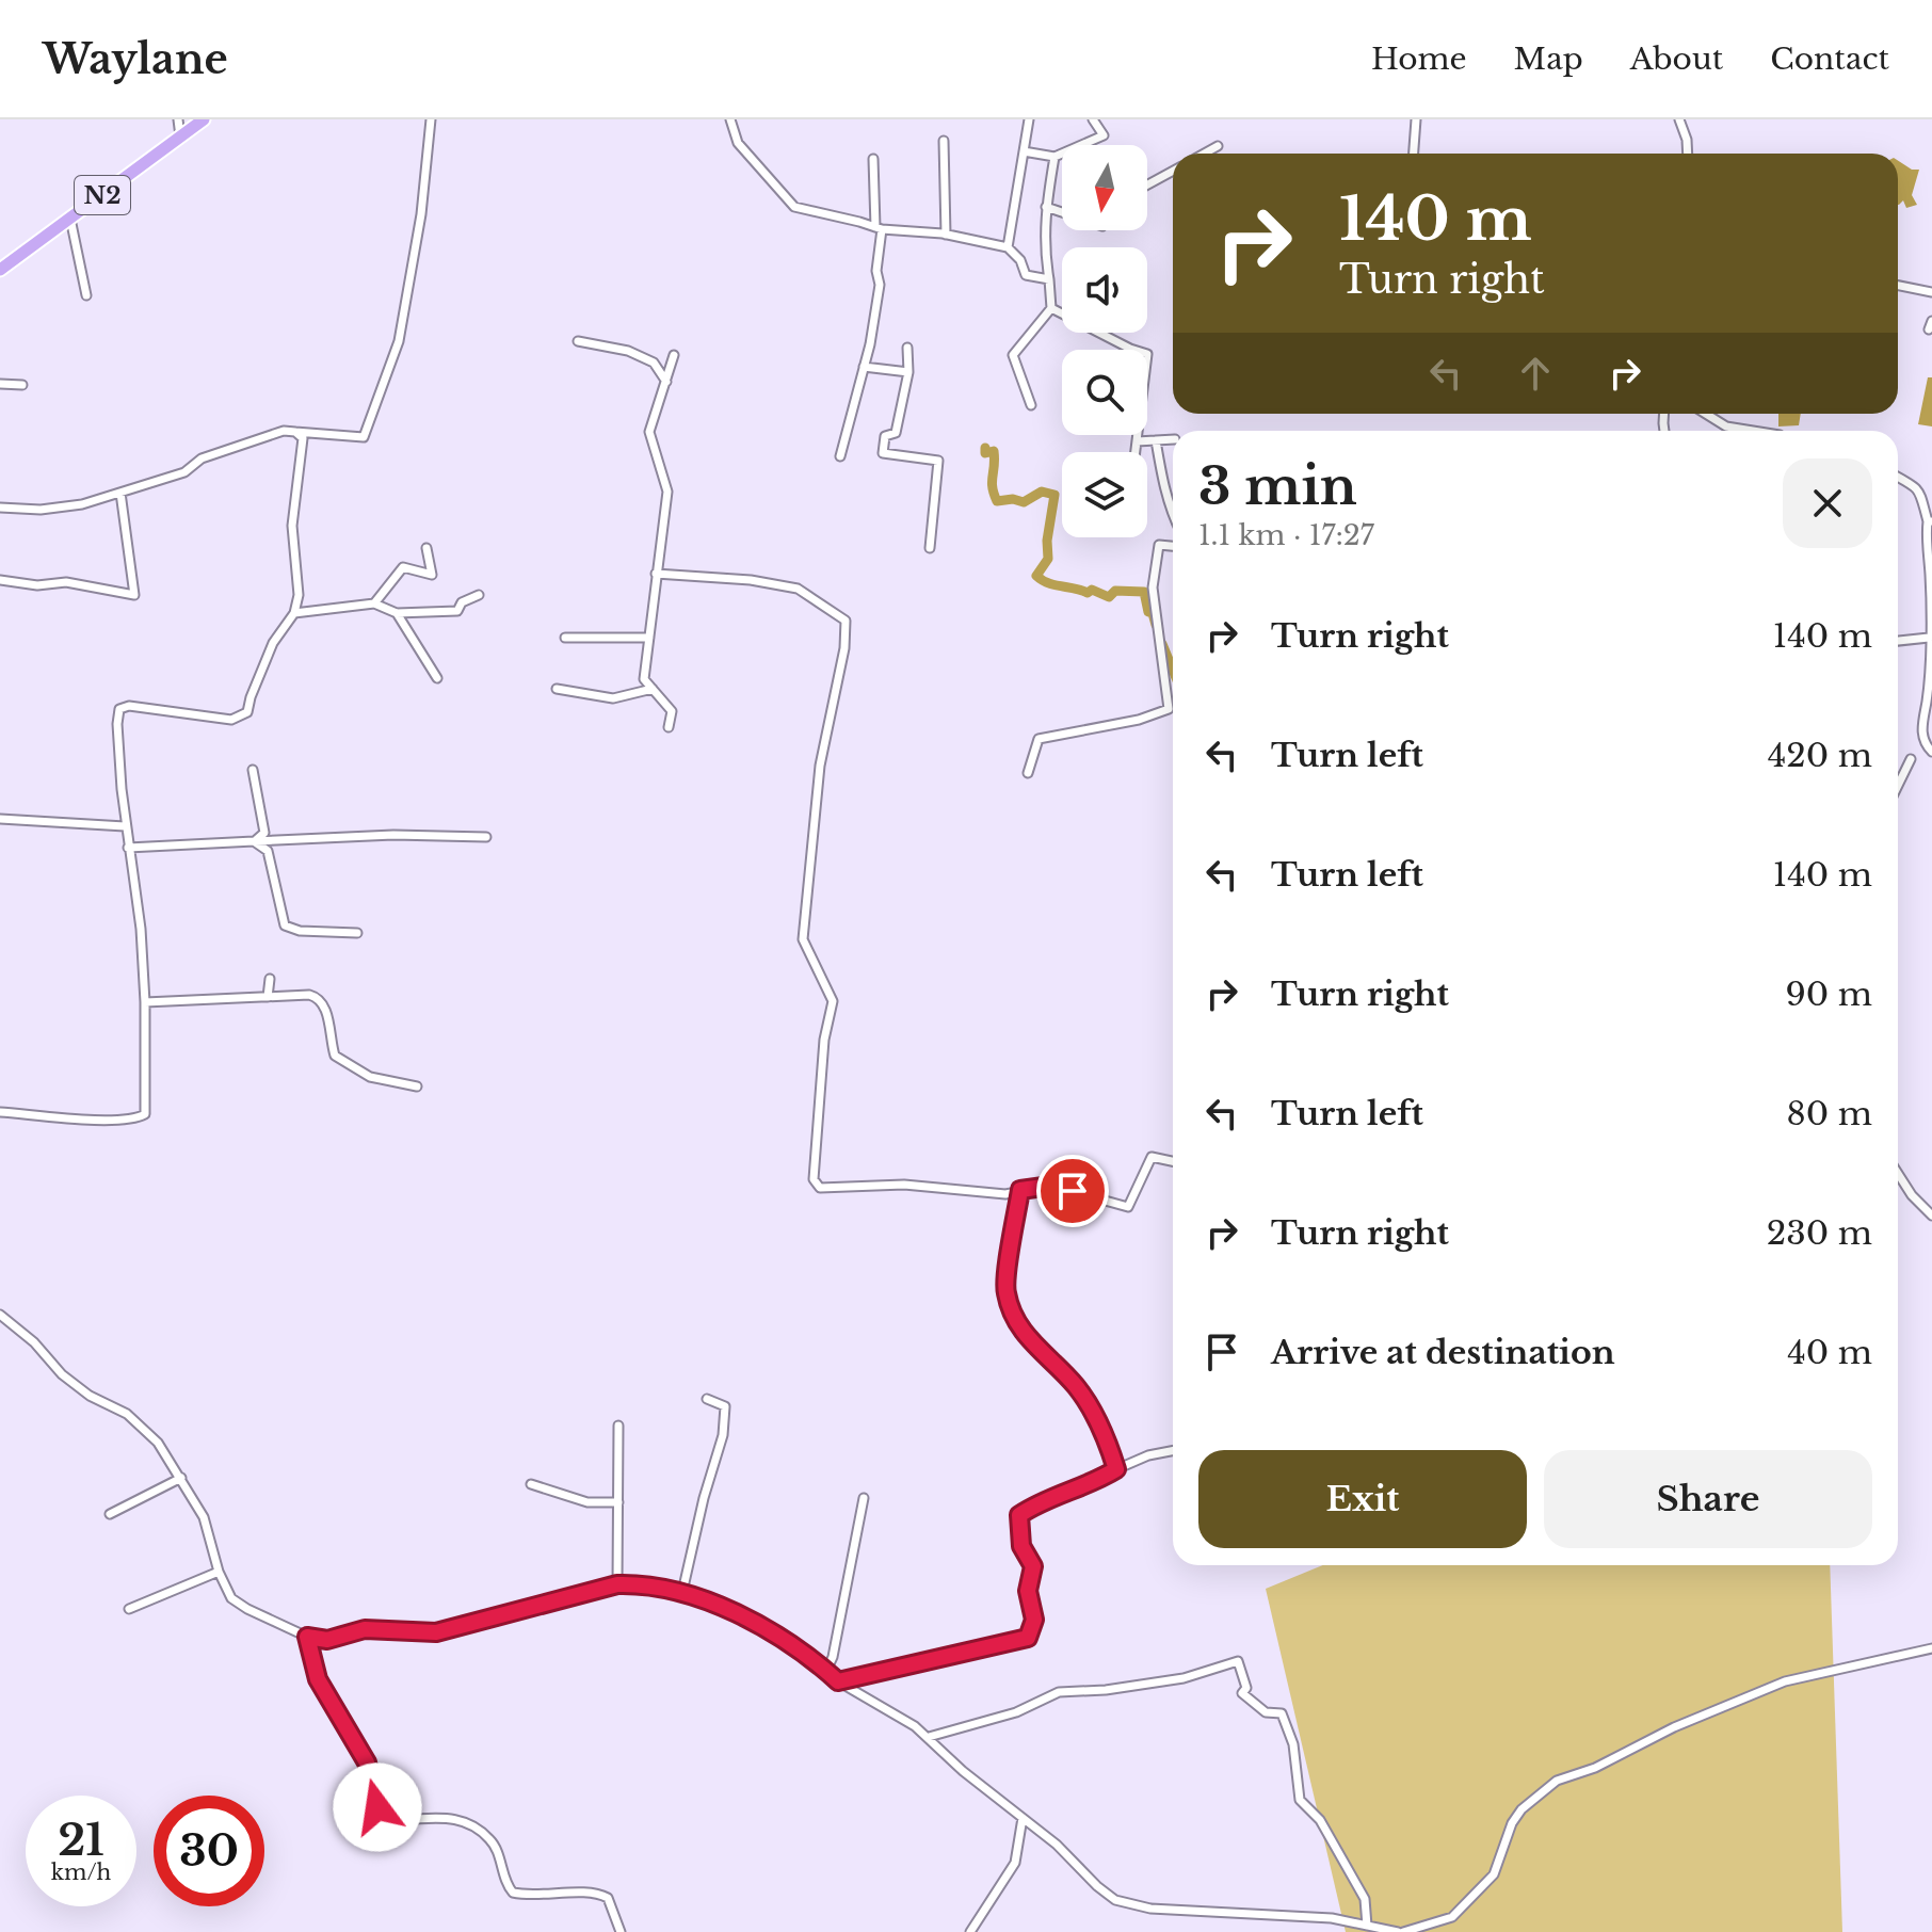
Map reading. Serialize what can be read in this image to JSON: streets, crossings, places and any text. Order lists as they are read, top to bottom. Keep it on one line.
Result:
{"streets":{"highway":["N2"]},"north":"bottom","page":{"header":"Waylane","nav":["Home","Map","About","Contact"],"turn":["140 m","Turn right"],"heading":["3 min","1.1 km · 17:27"],"list":[{"name":"Turn right","value":"140 m"},{"name":"Turn left","value":"420 m"},{"name":"Turn left","value":"140 m"},{"name":"Turn right","value":"90 m"},{"name":"Turn left","value":"80 m"},{"name":"Turn right","value":"230 m"},{"name":"Arrive at destination","value":"40 m"}],"buttons":["Exit","Share"],"speed":"21 km/h","limit":"30"}}
